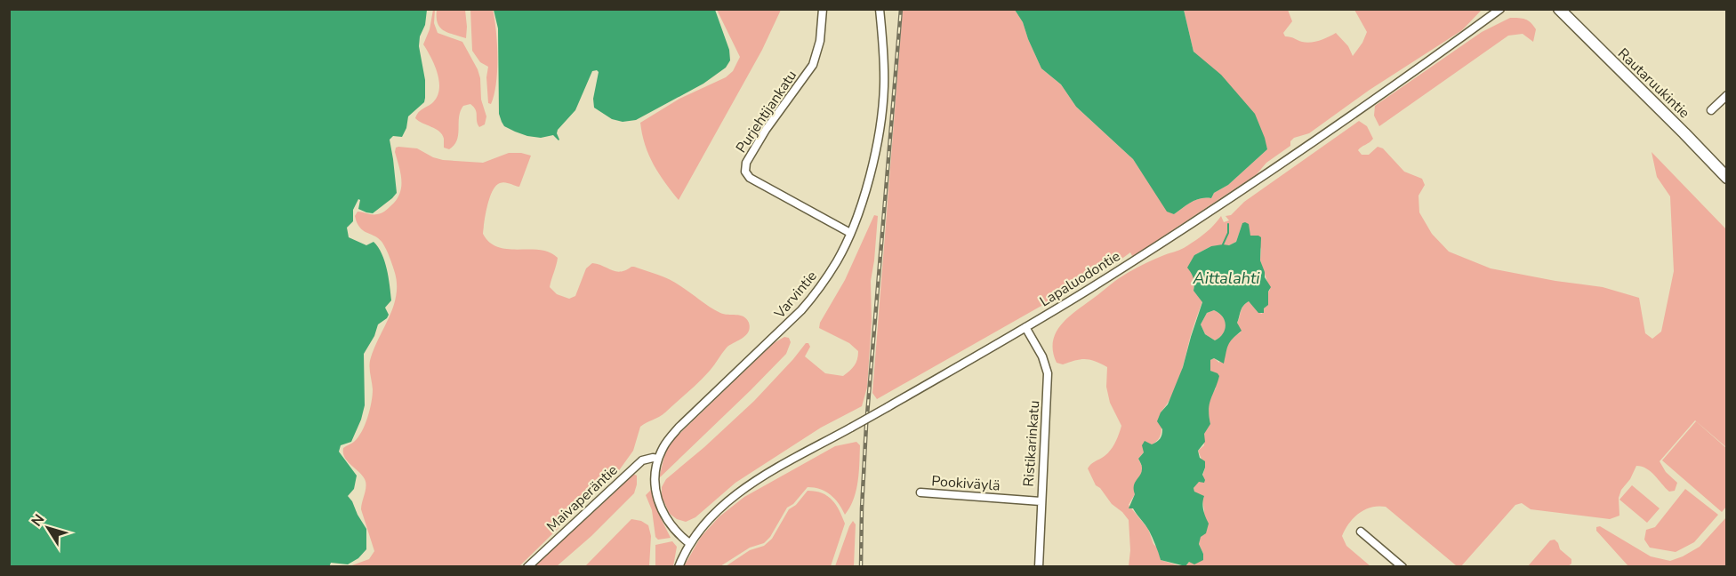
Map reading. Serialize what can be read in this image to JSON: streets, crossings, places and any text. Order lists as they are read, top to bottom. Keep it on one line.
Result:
{"streets":{"main road":["Rautaruukintie"],"street":["Purjehtijankatu","Lapaluodontie","Varvintie","Ristikarinkatu","Pookiväylä","Maivaperäntie"]},"crossings":[["Purjehtijankatu","Varvintie"],["Lapaluodontie","Varvintie"],["Lapaluodontie","Ristikarinkatu"],["Varvintie","Maivaperäntie"],["Ristikarinkatu","Pookiväylä"]],"water":["Aittalahti"],"north":"top left"}
